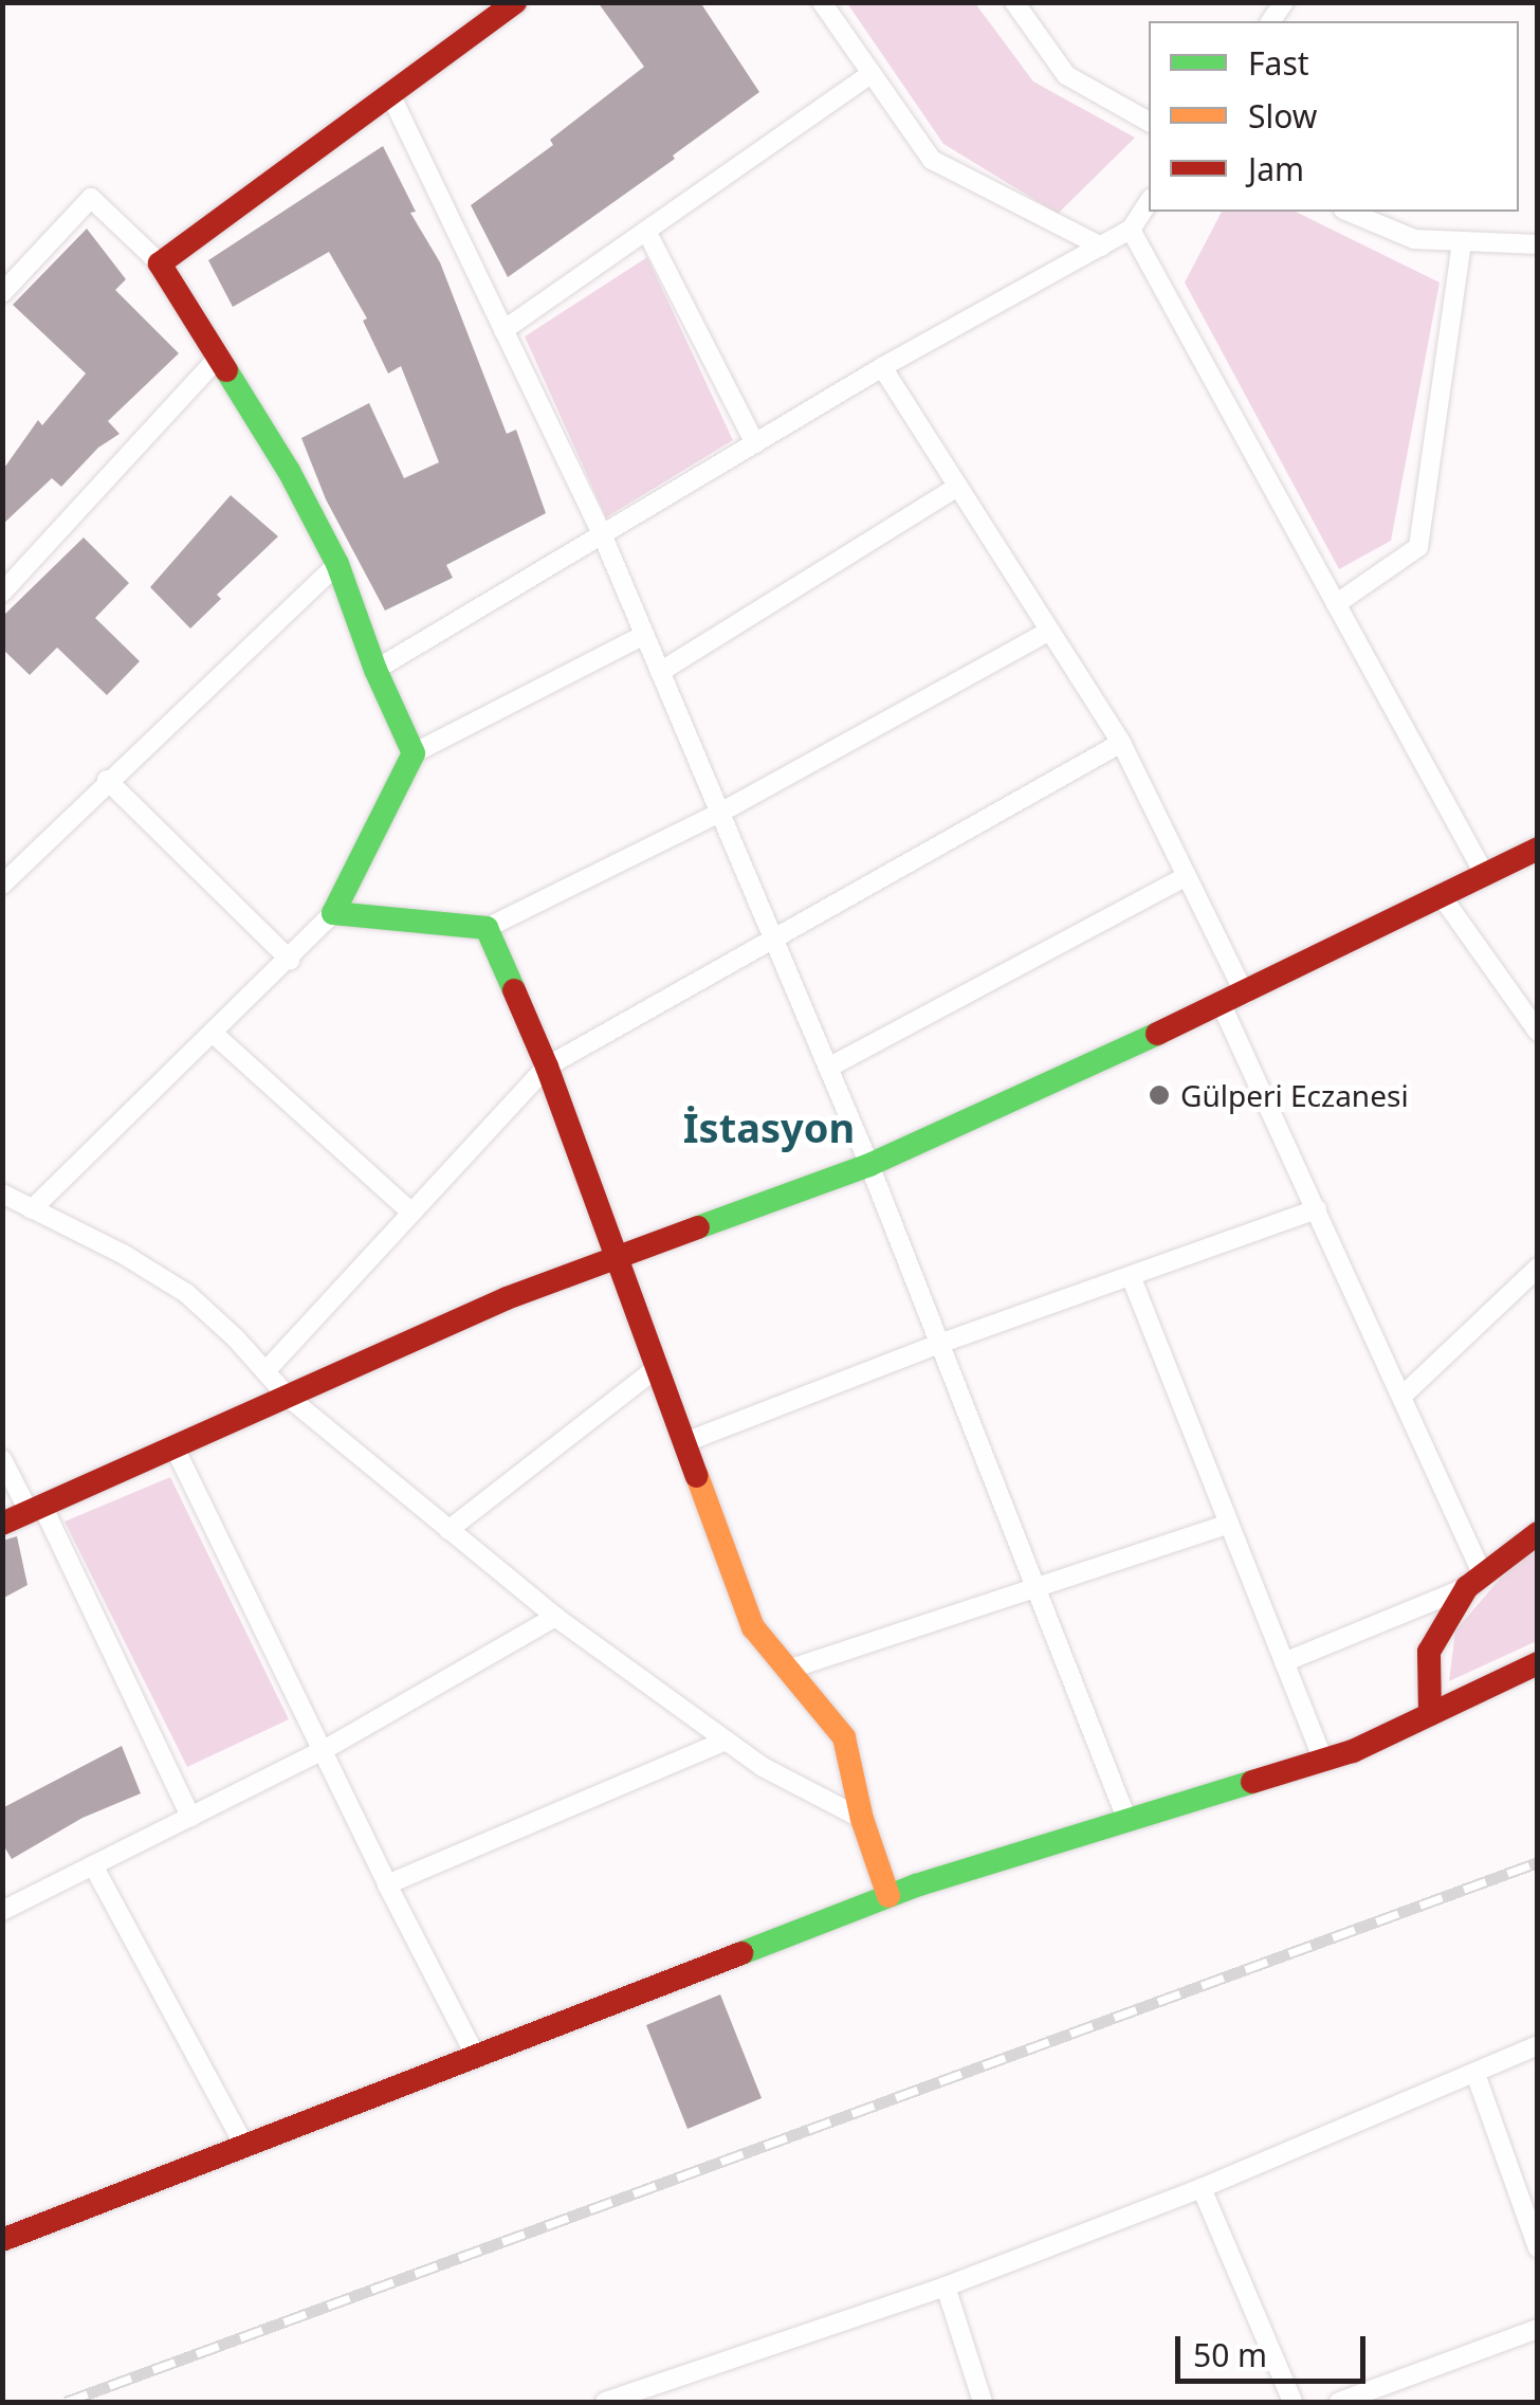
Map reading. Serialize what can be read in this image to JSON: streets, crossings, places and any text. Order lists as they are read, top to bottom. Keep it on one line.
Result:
{"districts":["İstasyon"],"places":["Gülperi Eczanesi"],"legend":["Fast","Slow","Jam"],"scale_bar":"50 m"}
